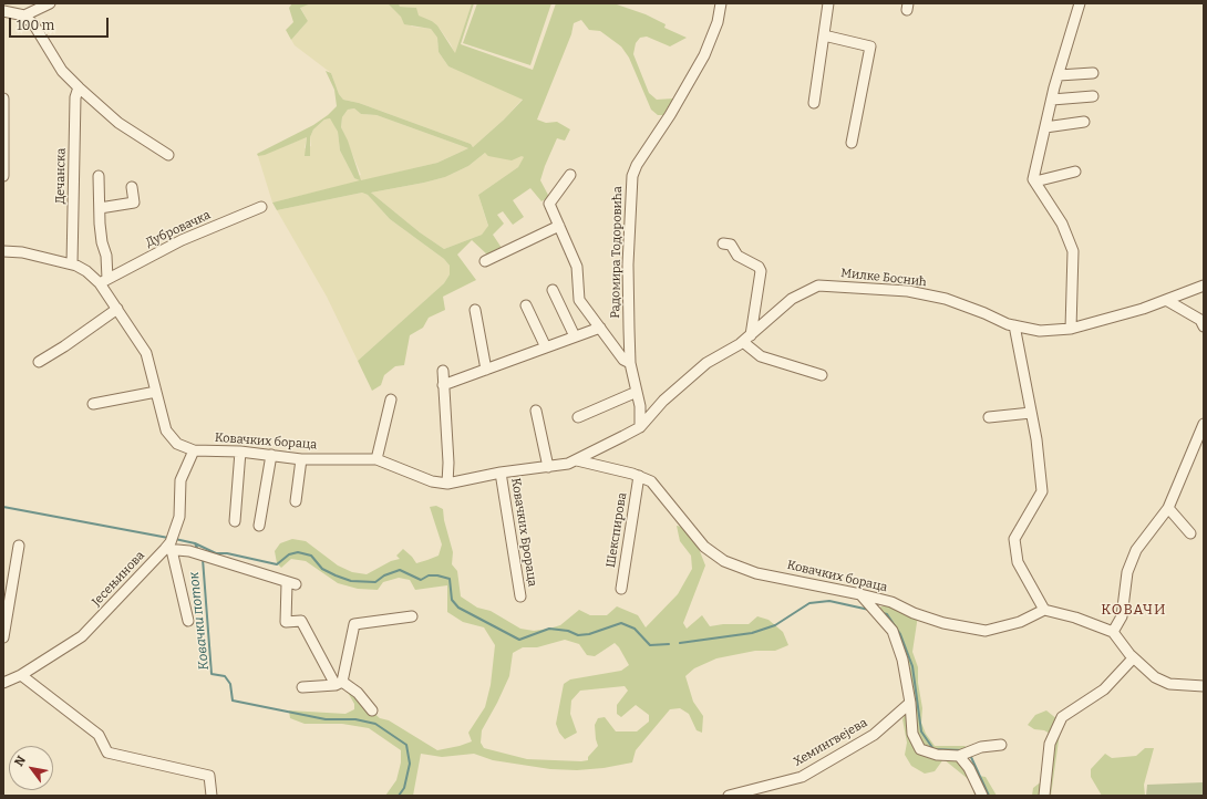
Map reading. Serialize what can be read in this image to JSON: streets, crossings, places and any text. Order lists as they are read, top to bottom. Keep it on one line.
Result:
{"streets":{"street":["Дечанска","Дубровачка","Радомира Тодоровића","Милке Боснић","Ковачких бораца","Шекспирова","Ковачких Брораца","Јесењинова","Хемингвејева"]},"crossings":[["Дечанска","Ковачких бораца"],["Дубровачка","Ковачких бораца"],["Радомира Тодоровића","Милке Боснић"],["Радомира Тодоровића","Ковачких бораца"],["Милке Боснић","Ковачких бораца"],["Ковачких бораца","Шекспирова"],["Ковачких бораца","Ковачких Брораца"],["Ковачких бораца","Јесењинова"]],"districts":["КОВАЧИ"],"water":["Ковачки поток"],"scale_bar":"100 m","north":"top left"}
